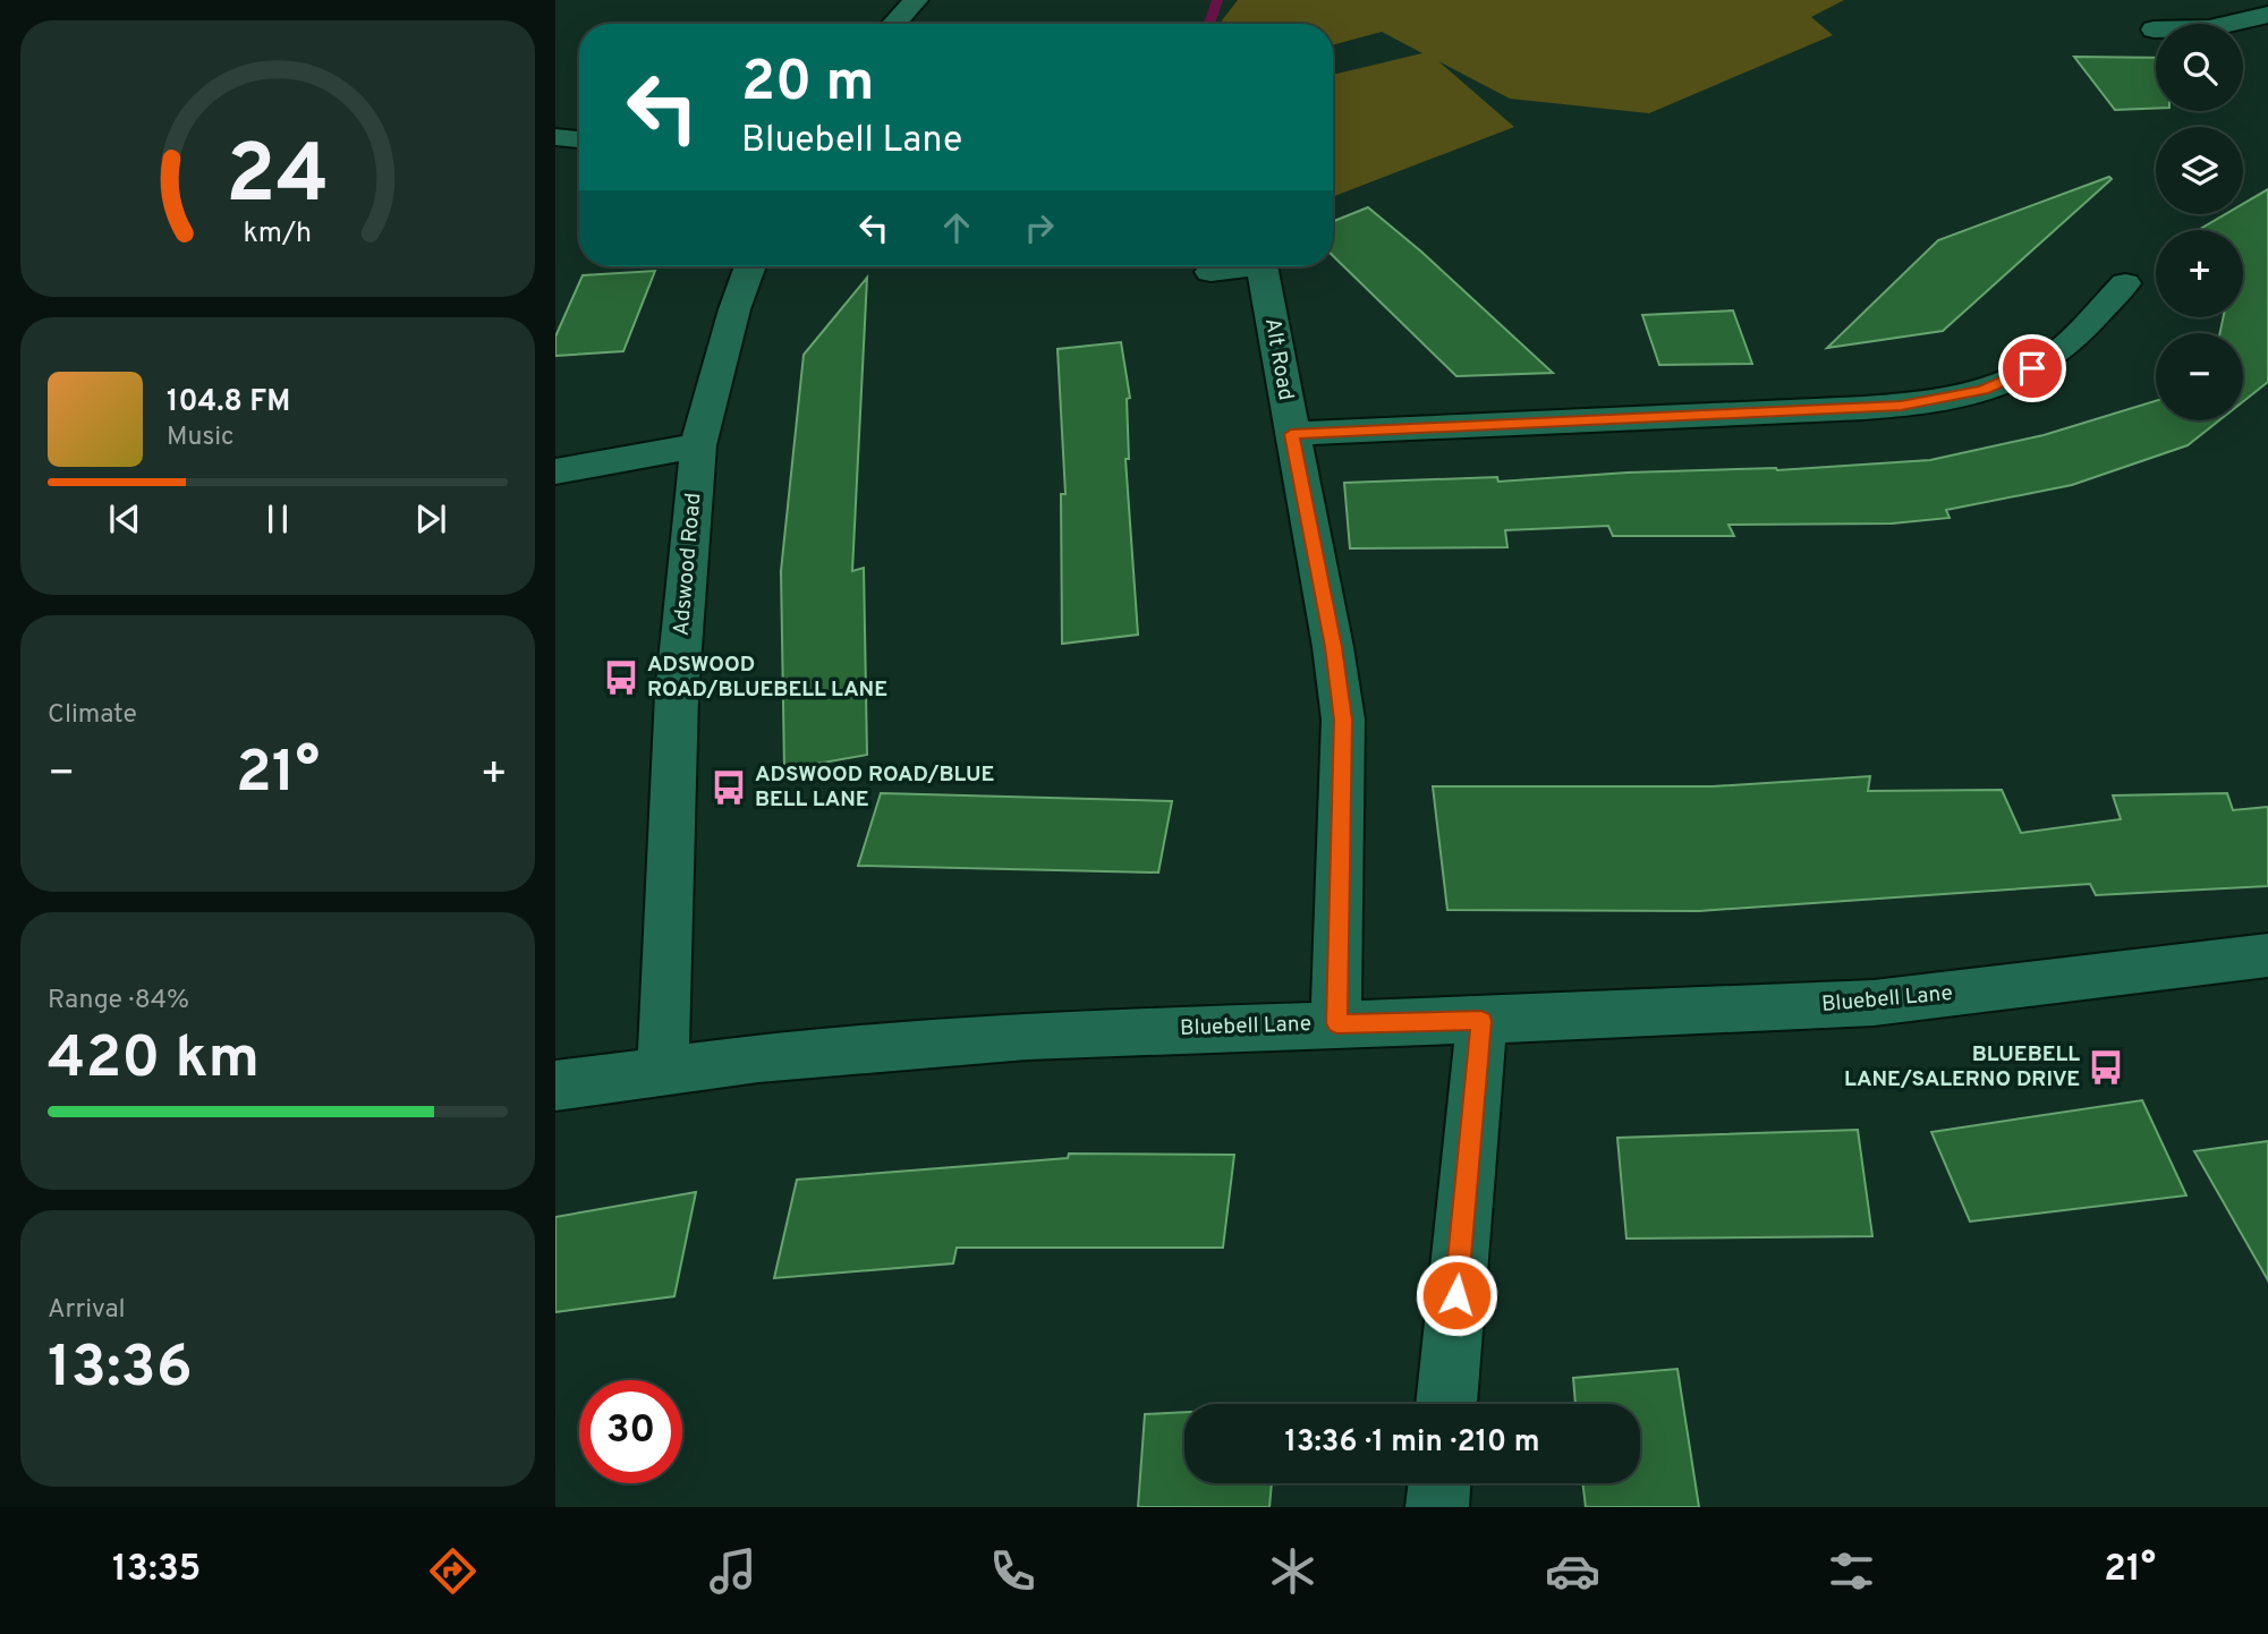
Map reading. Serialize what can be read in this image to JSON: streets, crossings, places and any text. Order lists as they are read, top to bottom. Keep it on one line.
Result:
{"streets":{"street":["Alt Road","Adswood Road","Bluebell Lane"]},"crossings":[["Alt Road","Bluebell Lane"],["Adswood Road","Bluebell Lane"]],"places":{"bus stop":["ADSWOOD ROAD/BLUEBELL LANE","ADSWOOD ROAD/BLUE BELL LANE","BLUEBELL LANE/SALERNO DRIVE"]},"page":{"map_buttons":["+","−"],"turn":["20 m","Bluebell Lane"],"song":["104.8 FM","Music"],"tile":["Climate",["Range · 84%","420 km"],["Arrival","13:36"]],"heat":["−","21°","+"],"limit":"30","trip":"13:36 · 1 min · 210 m","tabs":["13:35","21°"],"gauge":["24","km/h"]}}
